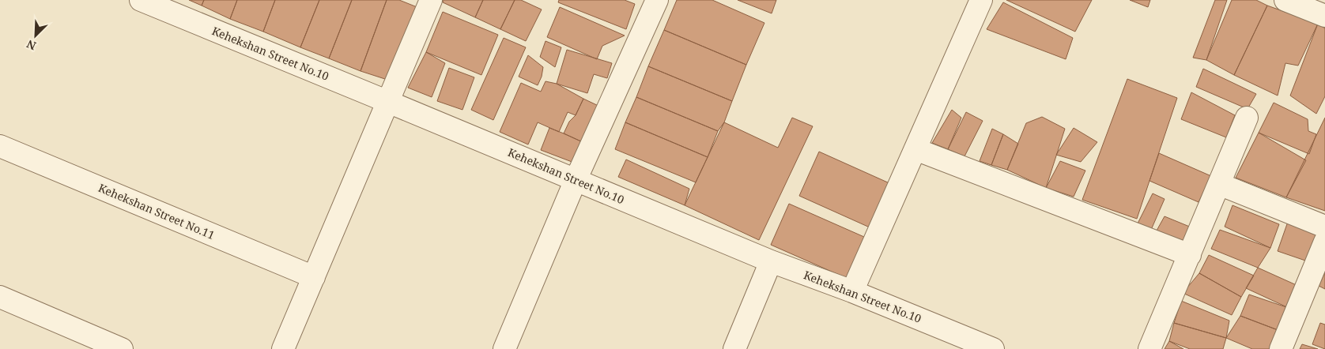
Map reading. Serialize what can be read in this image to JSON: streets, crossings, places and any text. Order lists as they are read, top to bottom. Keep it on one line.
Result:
{"streets":{"street":["Kehekshan Street No.10","Kehekshan Street No.11"]},"north":"bottom left"}
